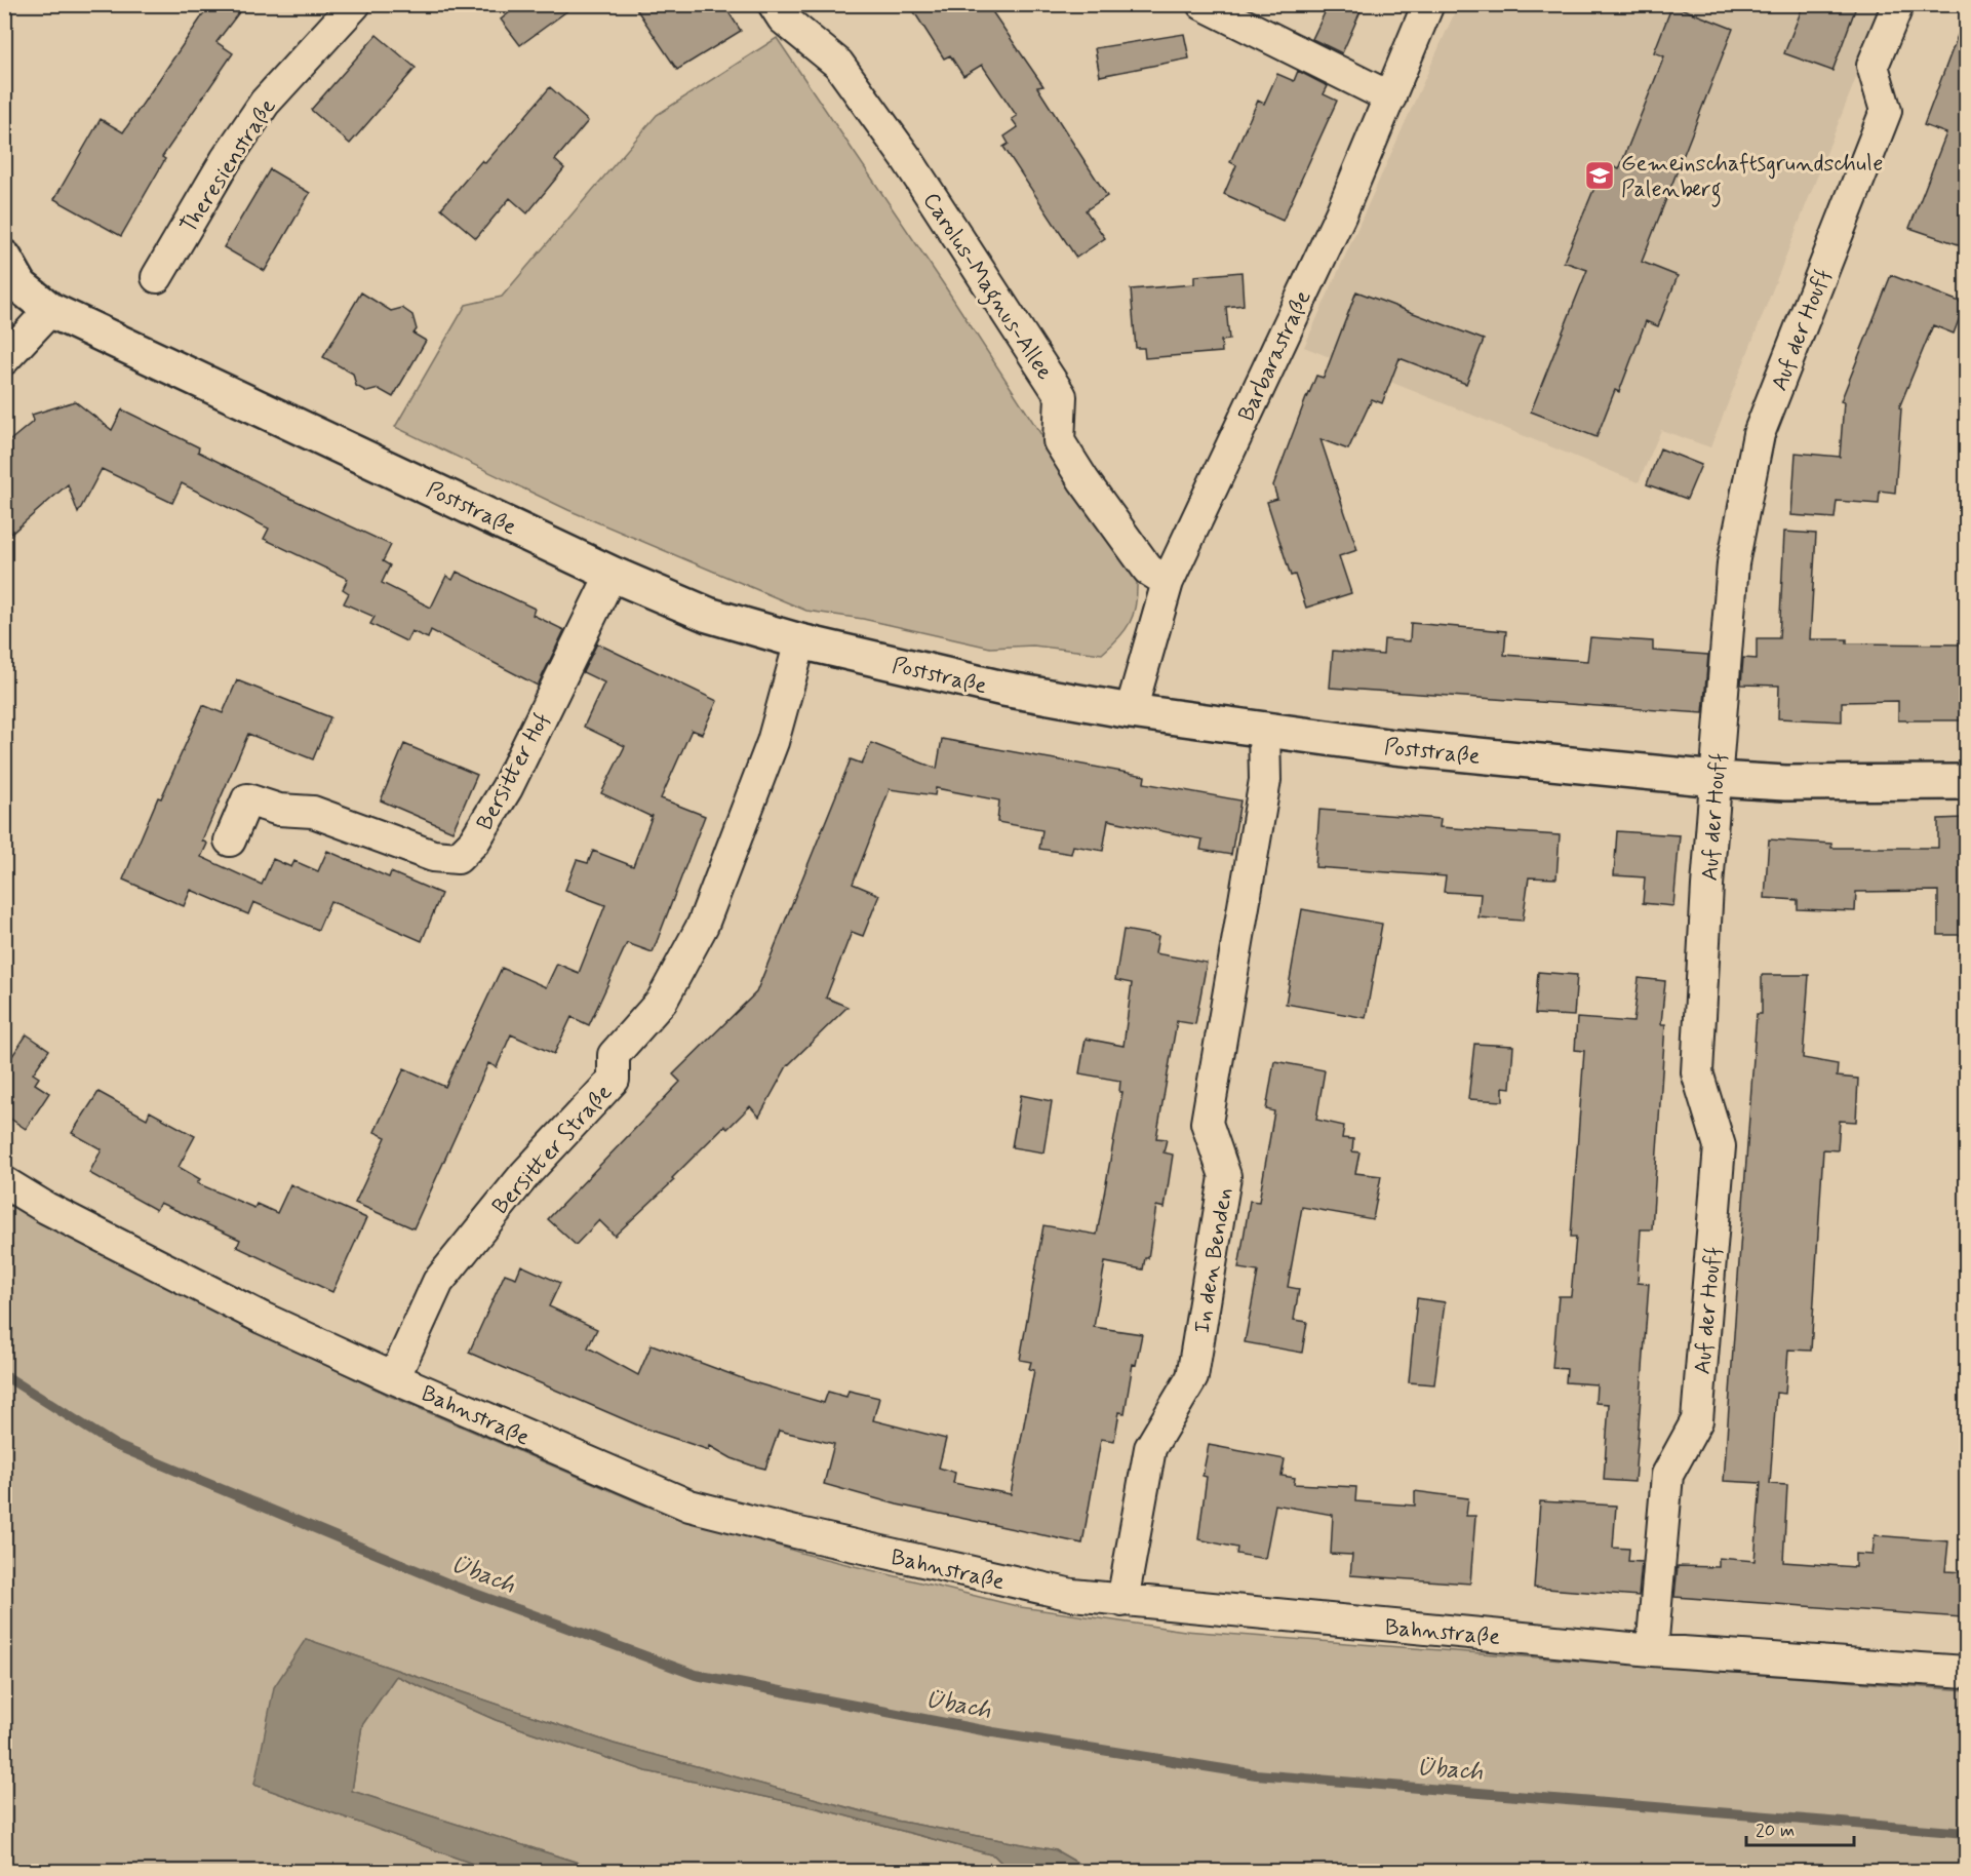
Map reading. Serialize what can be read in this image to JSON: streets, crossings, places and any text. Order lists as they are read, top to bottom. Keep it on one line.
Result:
{"streets":{"main road":["Poststraße"],"street":["Theresienstraße","Carolus-Magnus-Allee","Auf der Houff","Barbarastraße","Bersitter Hof","Bersitter Straße","In den Benden","Bahnstraße"]},"crossings":[["Carolus-Magnus-Allee","Barbarastraße"],["Auf der Houff","Poststraße"],["Auf der Houff","Bahnstraße"],["Barbarastraße","Poststraße"],["Poststraße","Bersitter Hof"],["Poststraße","Bersitter Straße"],["Poststraße","In den Benden"],["Bersitter Straße","Bahnstraße"],["In den Benden","Bahnstraße"]],"water":["Übach"],"places":{"school or university":["Gemeinschaftsgrundschule Palenberg"]},"scale_bar":"20 m"}
